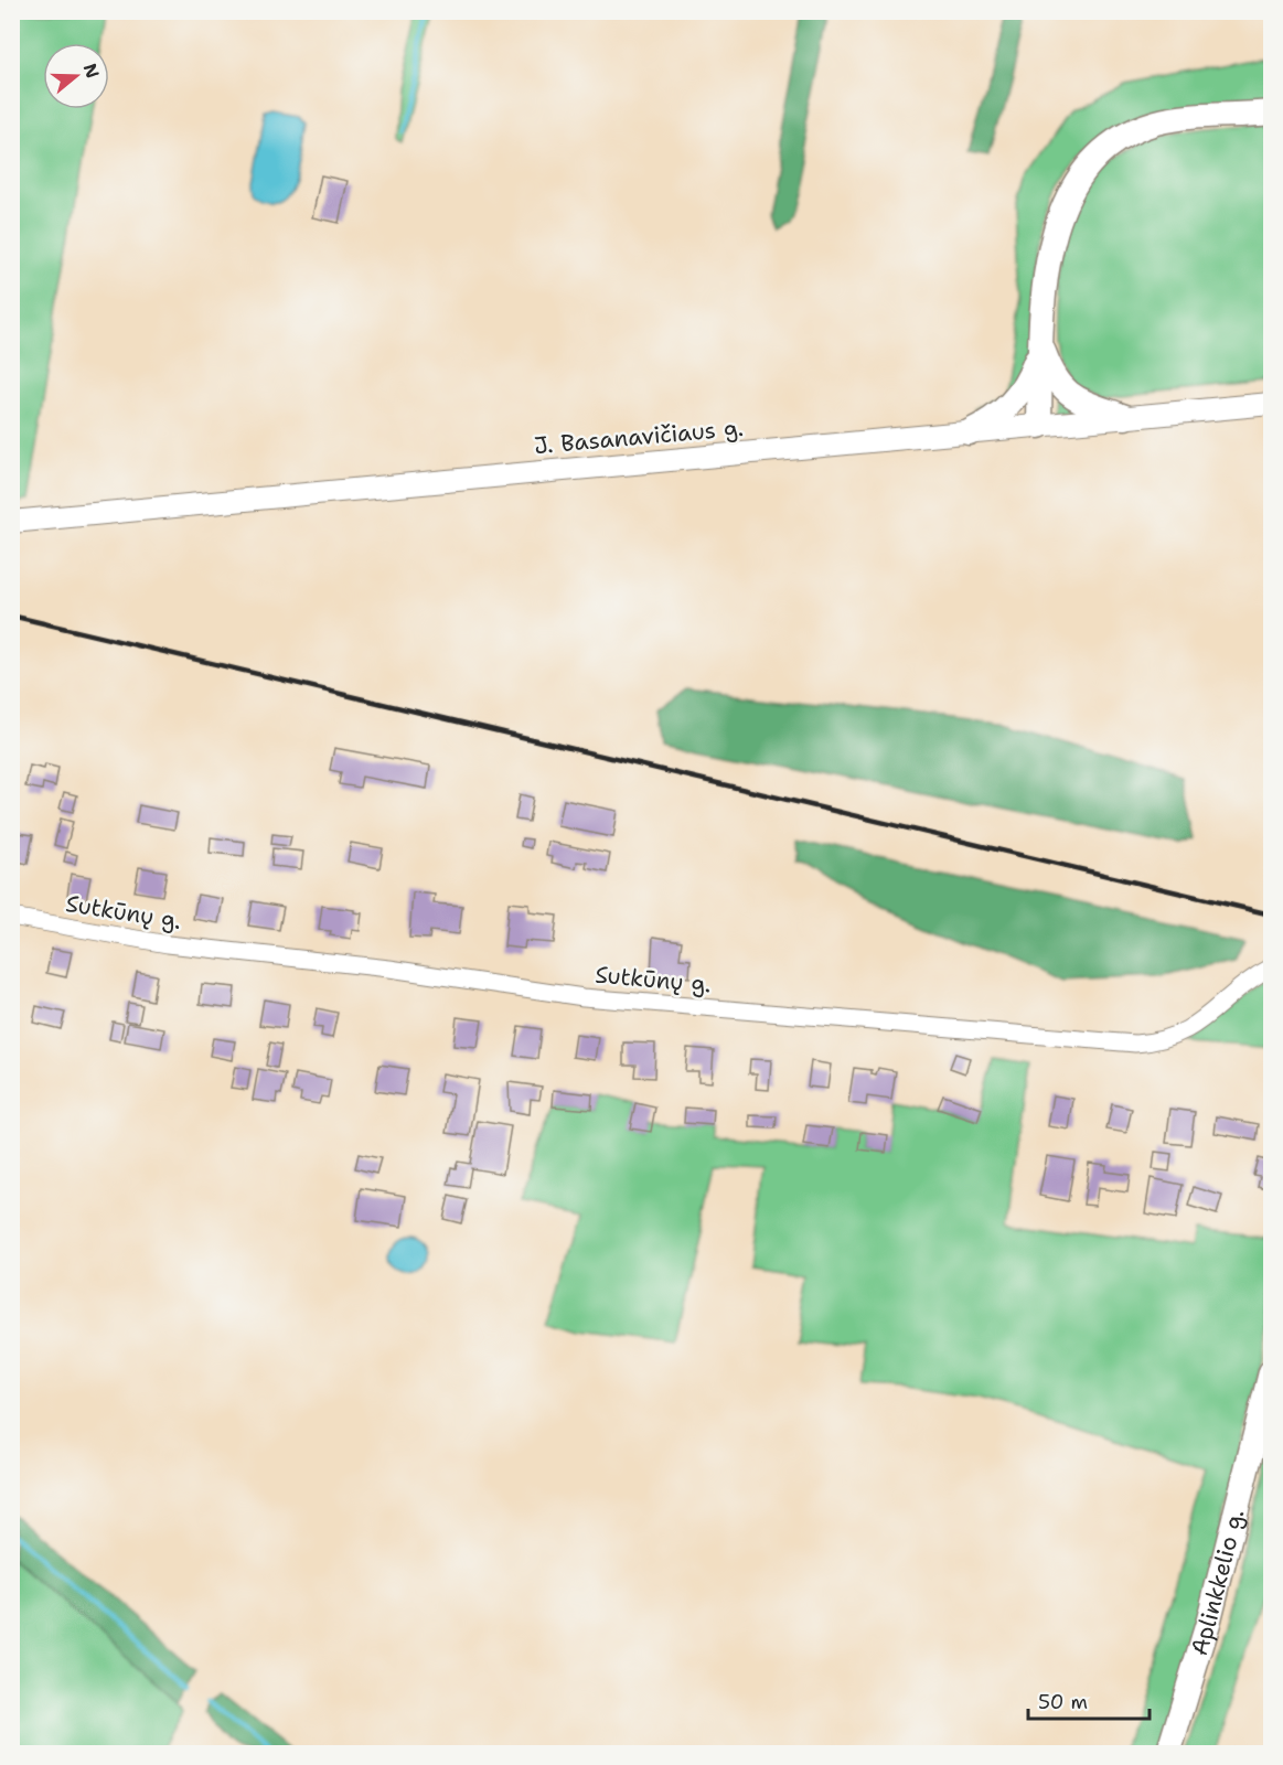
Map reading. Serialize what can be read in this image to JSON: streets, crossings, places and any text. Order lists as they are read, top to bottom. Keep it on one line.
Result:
{"streets":{"highway":["Aplinkkelio g."],"main road":["J. Basanavičiaus g."],"street":["Sutkūnų g."]},"scale_bar":"50 m","north":"right"}
